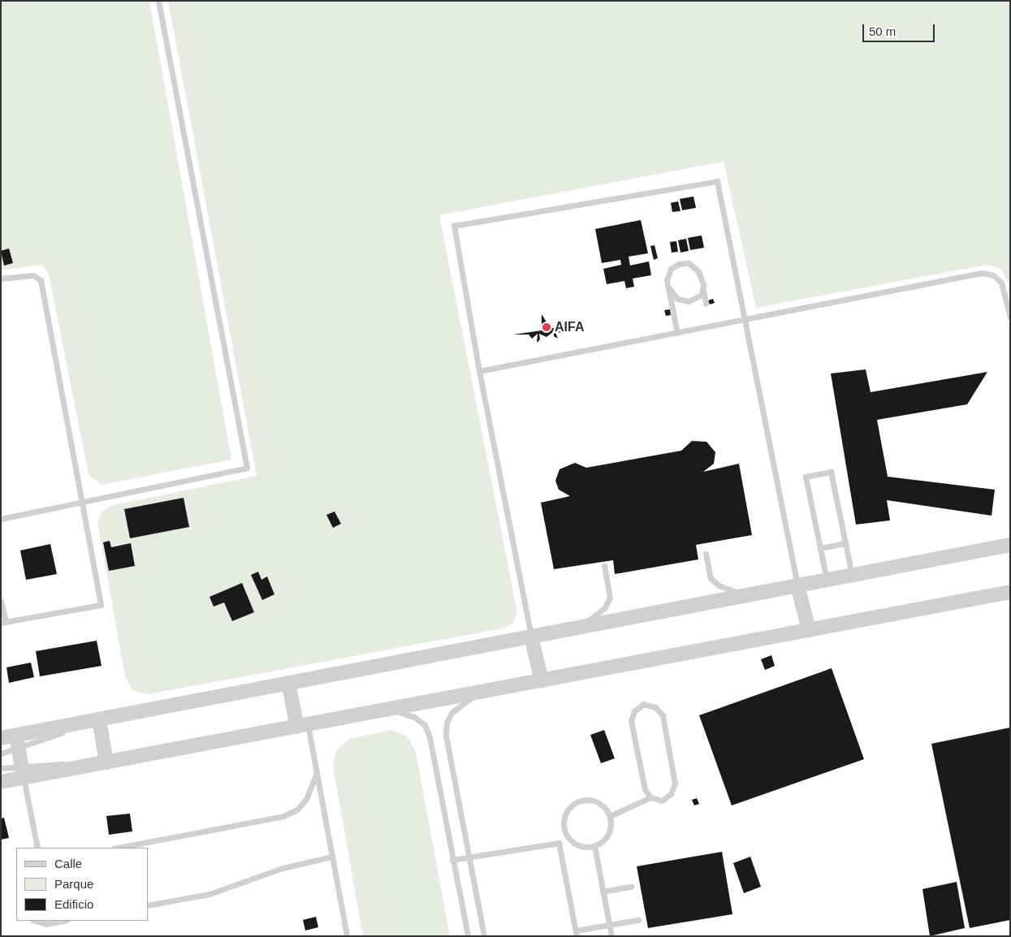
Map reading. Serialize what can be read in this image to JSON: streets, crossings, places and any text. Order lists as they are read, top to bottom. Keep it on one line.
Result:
{"places":["AIFA"],"legend":["Calle","Parque","Edificio"],"scale_bar":"50 m"}
